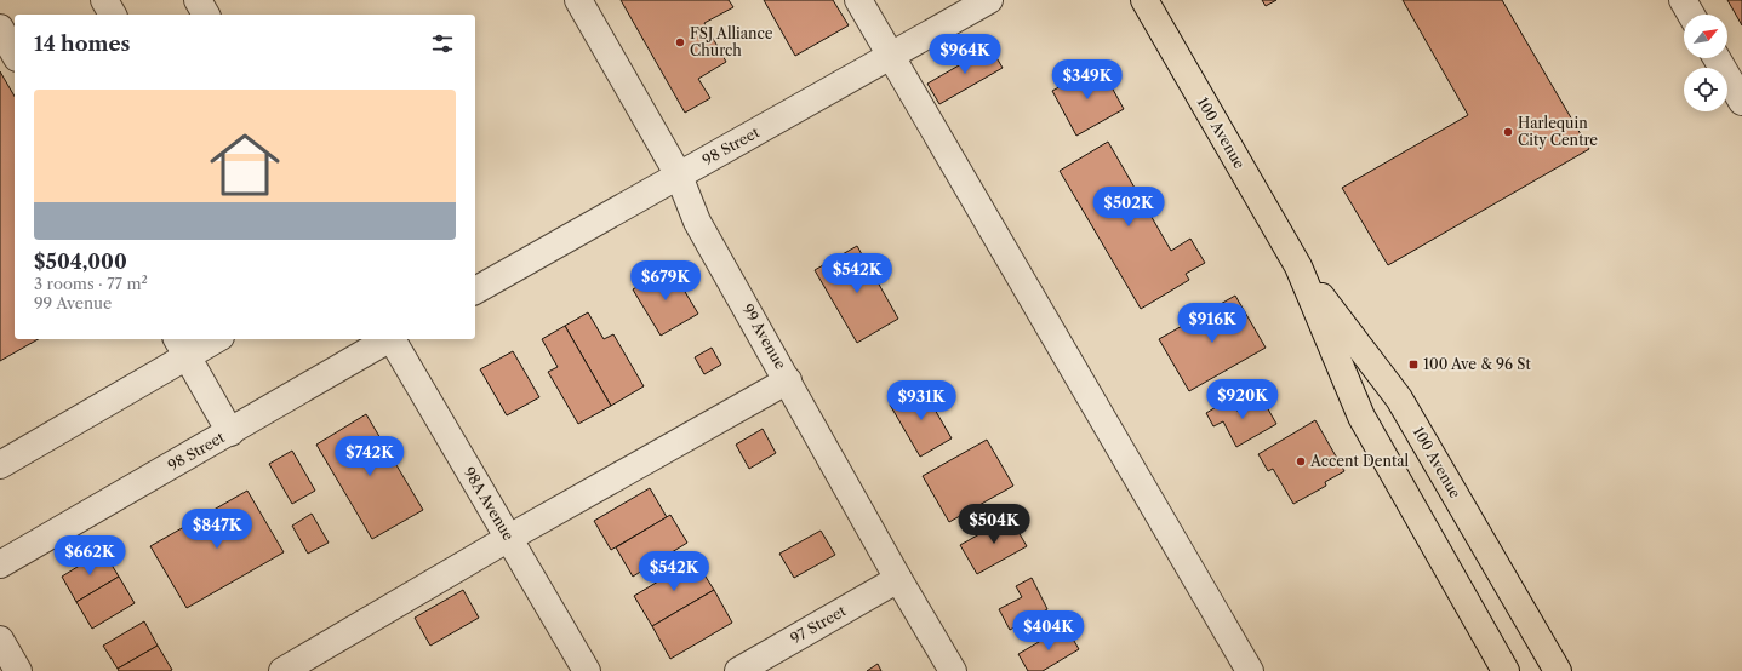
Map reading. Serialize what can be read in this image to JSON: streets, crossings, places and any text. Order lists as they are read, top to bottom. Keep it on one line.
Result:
{"streets":{"main road":["100 Avenue"],"street":["98 Street","99 Avenue","98A Avenue","97 Street"]},"crossings":[["98 Street","99 Avenue"],["99 Avenue","97 Street"]],"places":{"other":["FSJ Alliance Church","Harlequin City Centre","Accent Dental"],"transit":["100 Ave & 96 St"]},"north":"top right","page":{"heading":"14 homes","price":["$964K","$349K","$502K","$542K","$679K","$916K","$920K","$931K","$742K","$504K","$847K","$662K","$542K","$404K"],"list":[{"name":"$504,000","note":"3 rooms · 77 m² · 99 Avenue"}]}}
